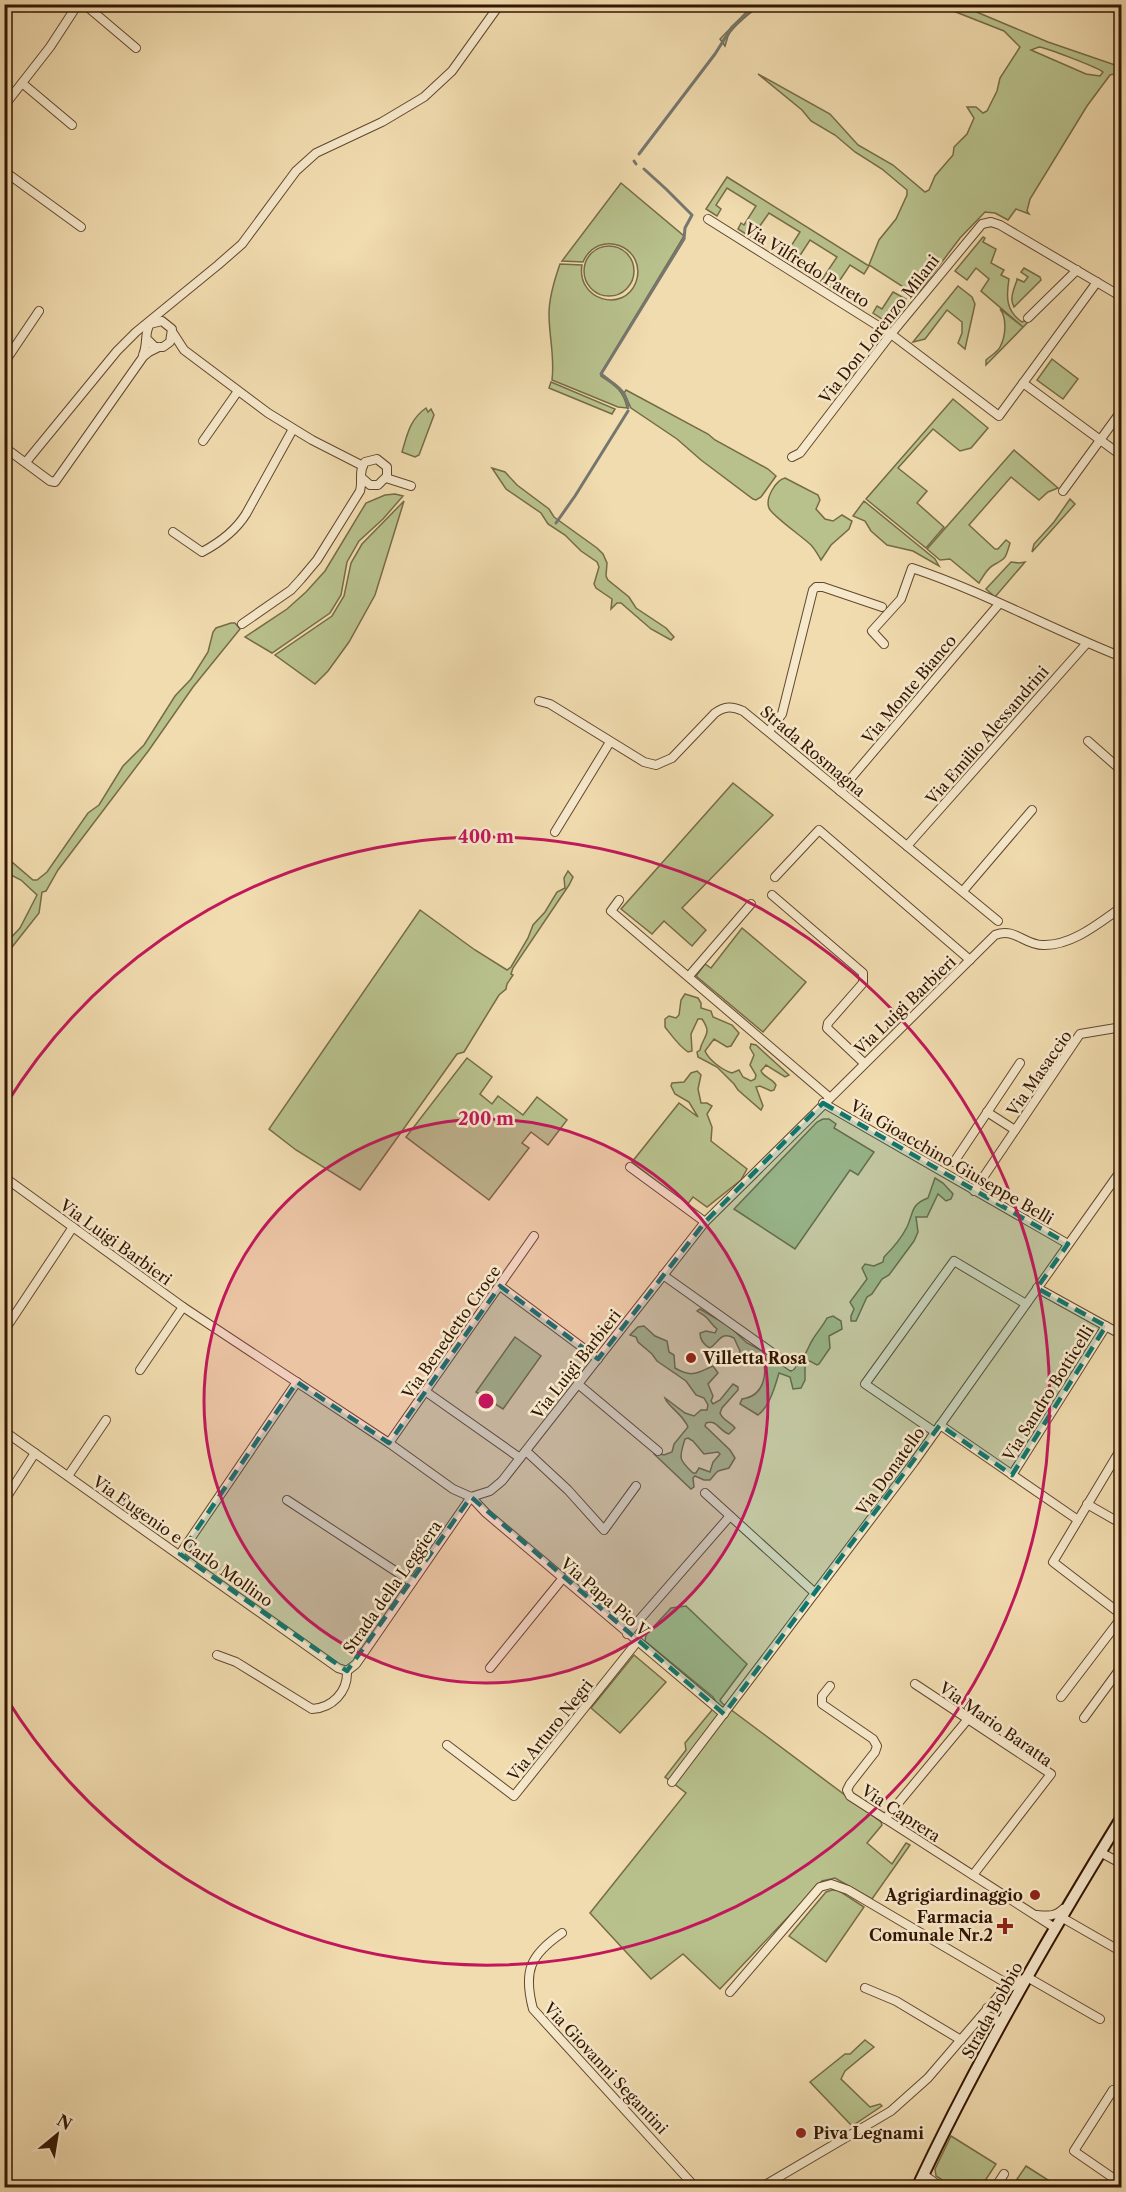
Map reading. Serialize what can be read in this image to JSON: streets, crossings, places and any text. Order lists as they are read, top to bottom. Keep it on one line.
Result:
{"streets":{"main road":["Strada Bobbio"],"street":["Via Vilfredo Pareto","Via Don Lorenzo Milani","Via Monte Bianco","Via Emilio Alessandrini","Strada Rosmagna","Via Luigi Barbieri","Via Masaccio","Via Gioacchino Giuseppe Belli","Via Benedetto Croce","Via Sandro Botticelli","Via Donatello","Via Eugenio e Carlo Mollino","Strada della Leggiera","Via Papa Pio V","Via Mario Baratta","Via Arturo Negri","Via Caprera","Via Giovanni Segantini"]},"crossings":[["Via Vilfredo Pareto","Via Don Lorenzo Milani"],["Via Monte Bianco","Strada Rosmagna"],["Via Emilio Alessandrini","Strada Rosmagna"],["Via Luigi Barbieri","Via Gioacchino Giuseppe Belli"],["Via Luigi Barbieri","Via Benedetto Croce"],["Via Luigi Barbieri","Strada della Leggiera"],["Via Luigi Barbieri","Via Papa Pio V"],["Via Masaccio","Via Gioacchino Giuseppe Belli"],["Via Gioacchino Giuseppe Belli","Via Donatello"],["Via Donatello","Via Papa Pio V"],["Via Eugenio e Carlo Mollino","Strada della Leggiera"],["Strada della Leggiera","Via Papa Pio V"],["Via Papa Pio V","Via Arturo Negri"],["Via Mario Baratta","Via Caprera"],["Via Caprera","Strada Bobbio"]],"places":{"other":["Villetta Rosa","Agrigiardinaggio","Piva Legnami"],"health":["Farmacia Comunale Nr.2"]},"north":"top right","rings":["400 m","200 m"]}
